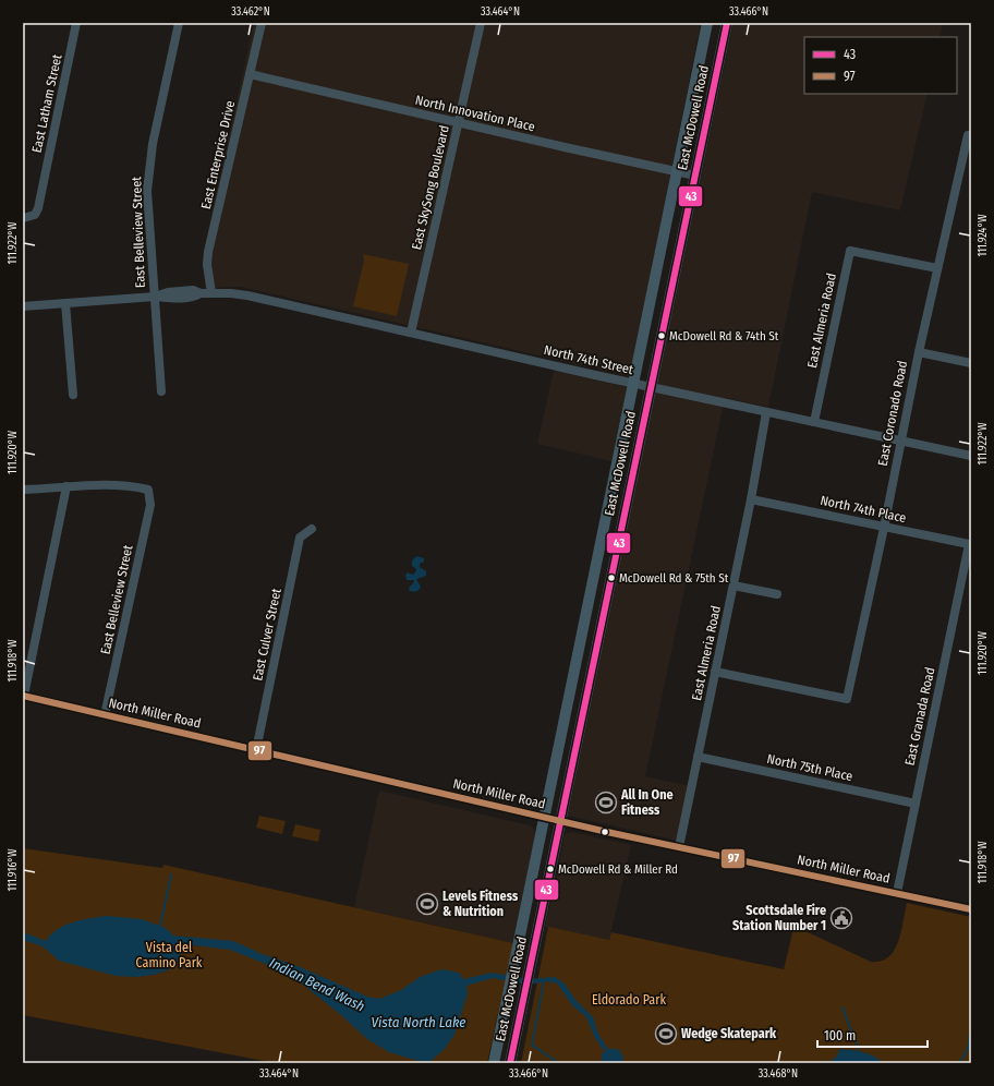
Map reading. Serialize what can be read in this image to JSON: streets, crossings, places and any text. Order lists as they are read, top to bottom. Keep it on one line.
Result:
{"streets":{"main road":["East McDowell Road"],"street":["East Latham Street","North Innovation Place","East Enterprise Drive","East SkySong Boulevard","East Belleview Street","East Almeria Road","North 74th Street","East Coronado Road","North 74th Place","East Culver Street","North Miller Road","East Granada Road","North 75th Place"]},"crossings":[["North Innovation Place","East McDowell Road"],["North Innovation Place","East Enterprise Drive"],["North Innovation Place","East SkySong Boulevard"],["East McDowell Road","North 74th Street"],["East McDowell Road","North Miller Road"],["East Enterprise Drive","North 74th Street"],["East SkySong Boulevard","North 74th Street"],["East Belleview Street","North 74th Street"],["East Belleview Street","North Miller Road"],["East Almeria Road","North 74th Street"],["East Almeria Road","East Coronado Road"],["East Almeria Road","North 74th Place"],["East Almeria Road","North Miller Road"],["East Almeria Road","North 75th Place"],["North 74th Street","East Coronado Road"],["East Coronado Road","North 74th Place"],["North 74th Place","East Granada Road"],["East Culver Street","North Miller Road"],["North Miller Road","East Granada Road"],["East Granada Road","North 75th Place"]],"water":["Indian Bend Wash","Vista North Lake"],"parks":["Vista del Camino Park","Eldorado Park"],"places":{"other":["McDowell Rd & 74th St","McDowell Rd & 75th St","McDowell Rd & Miller Rd"],"sports":["All In One Fitness","Levels Fitness & Nutrition","Wedge Skatepark"],"public building":["Scottsdale Fire Station Number 1"]},"lines":["transit line 43","transit line 97"],"legend":["43","97"],"scale_bar":"100 m","coordinates":["33.462°N","33.464°N","33.466°N","111.924°W","111.922°W","111.920°W","111.918°W","111.916°W","33.468°N"]}
